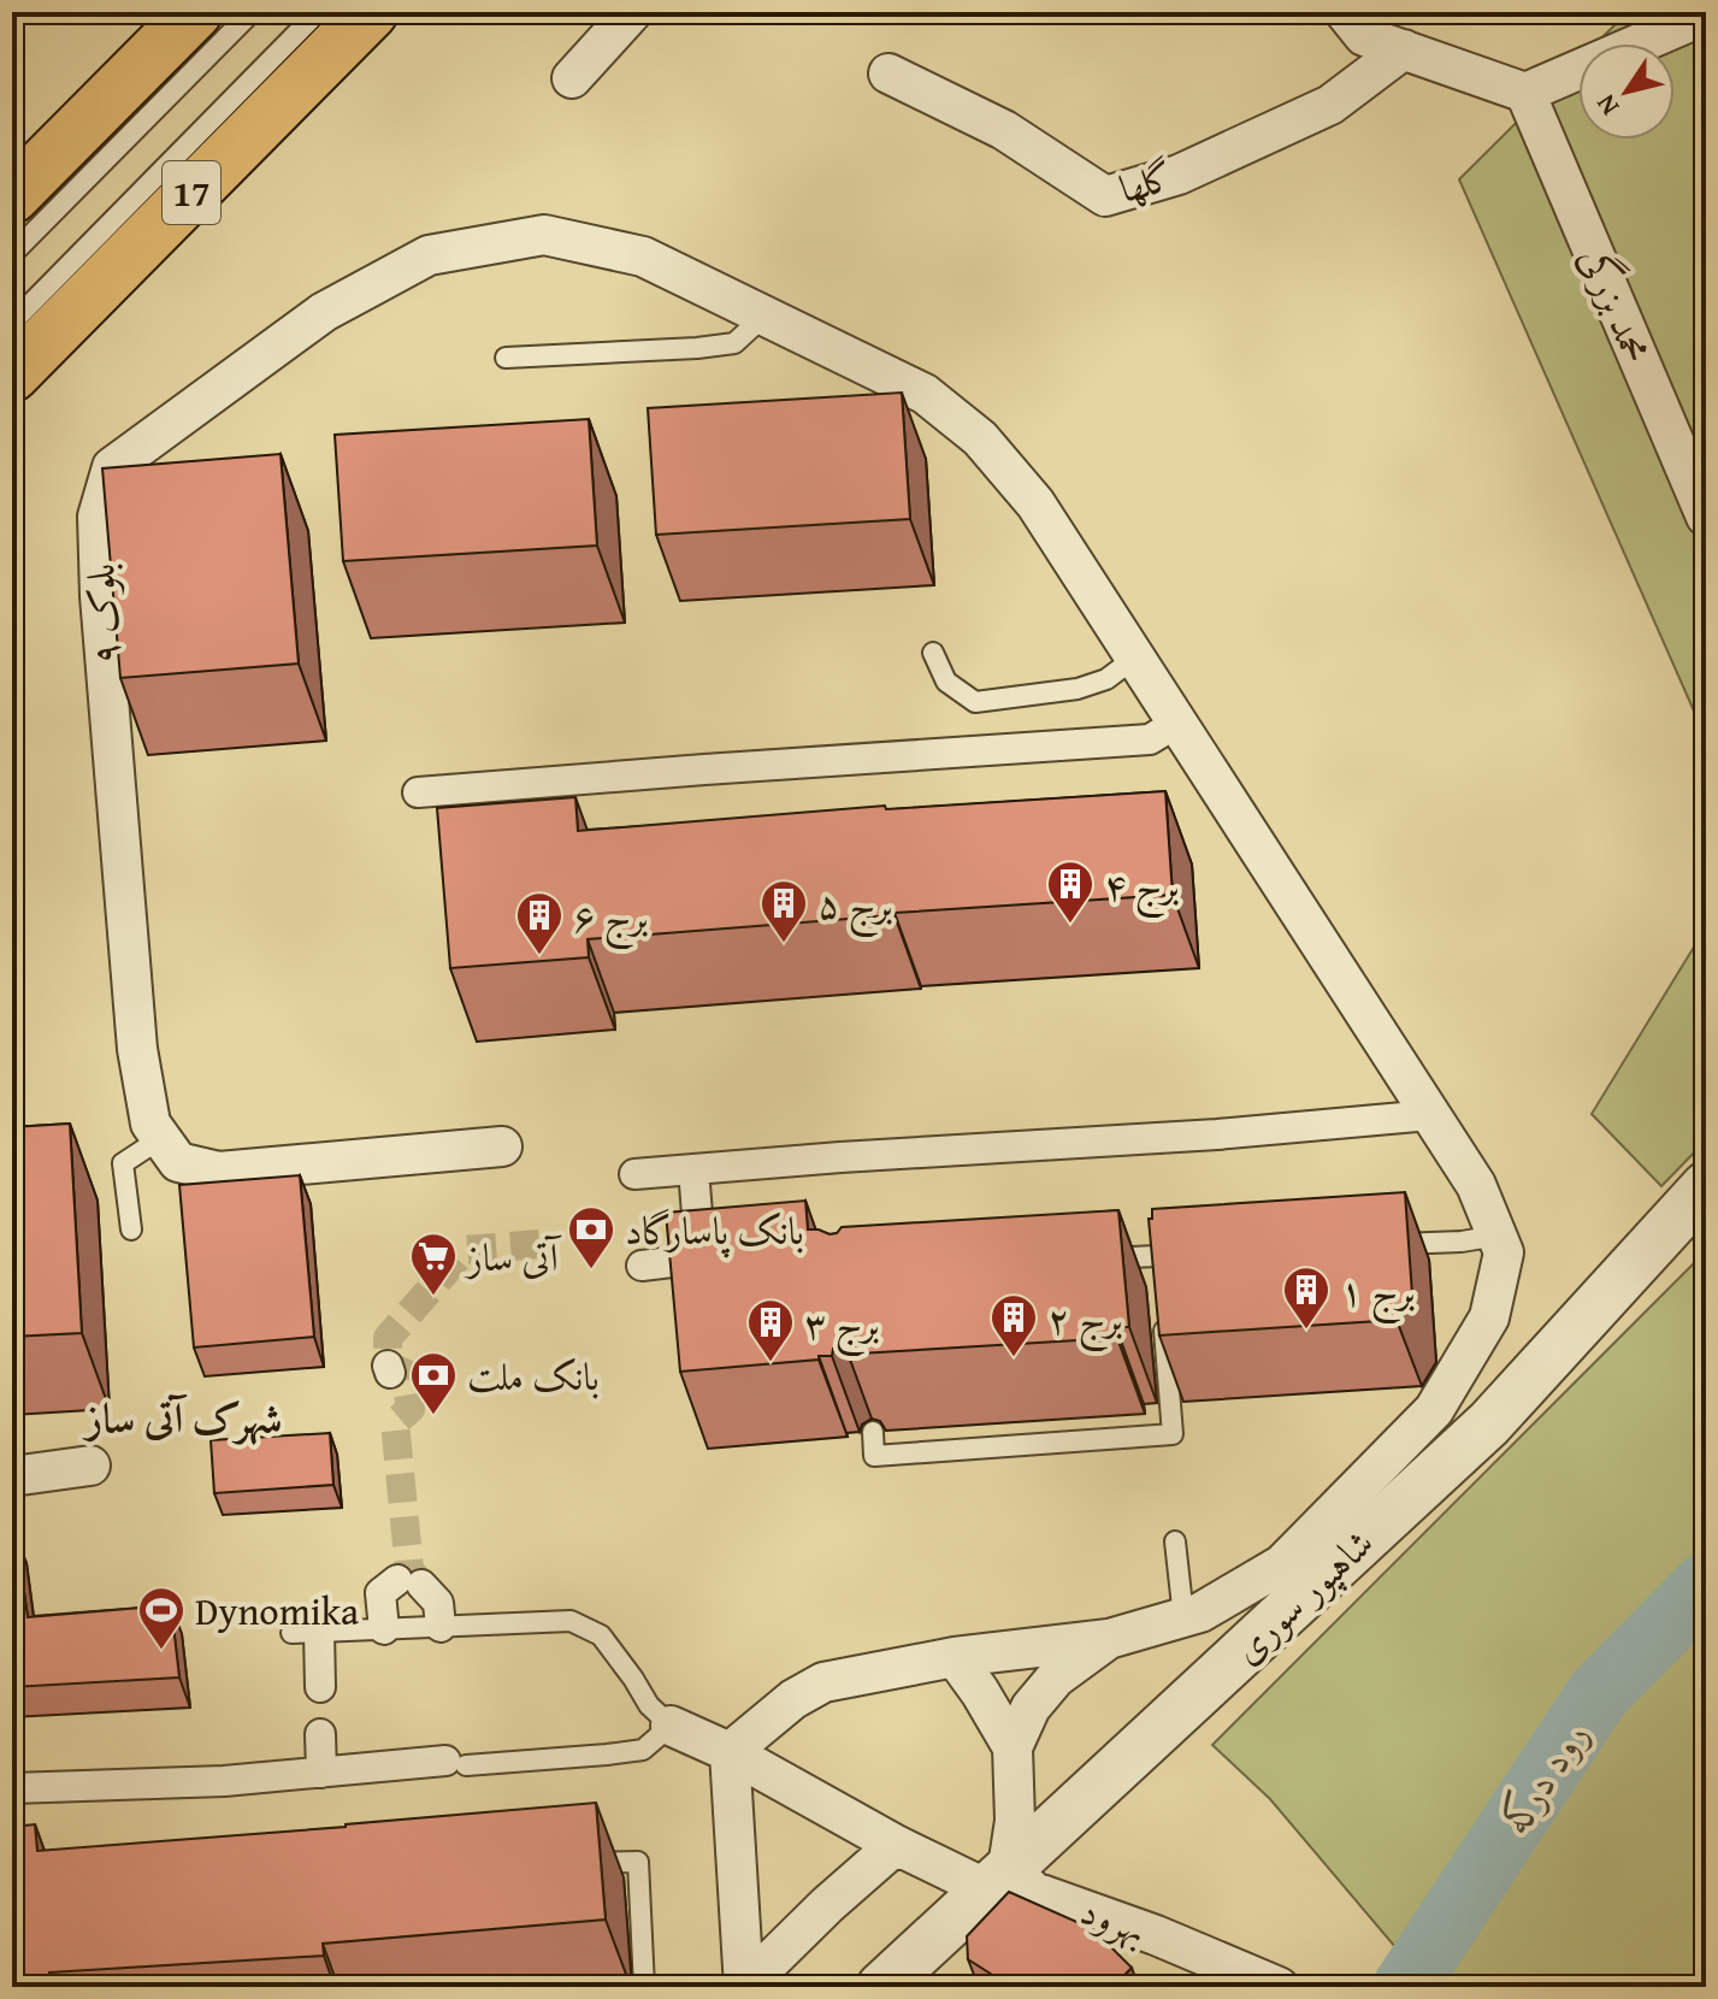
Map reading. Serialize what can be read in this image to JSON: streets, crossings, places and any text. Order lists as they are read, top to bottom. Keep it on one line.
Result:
{"streets":{"highway":["17"],"street":["گلها","محمد بزرگی","بلوک ۹","شاهپور سوری","بهرود"]},"crossings":[["شاهپور سوری","بهرود"]],"districts":["شهرک آتی ساز"],"water":["رود درکه"],"places":{"building":["برج ۴","برج ۵","برج ۶","برج ۱","برج ۲","برج ۳"],"bank":["بانک پاسارگاد","بانک ملت"],"supermarket":["آتی ساز"],"sports":["Dynomika"]},"north":"bottom left"}
